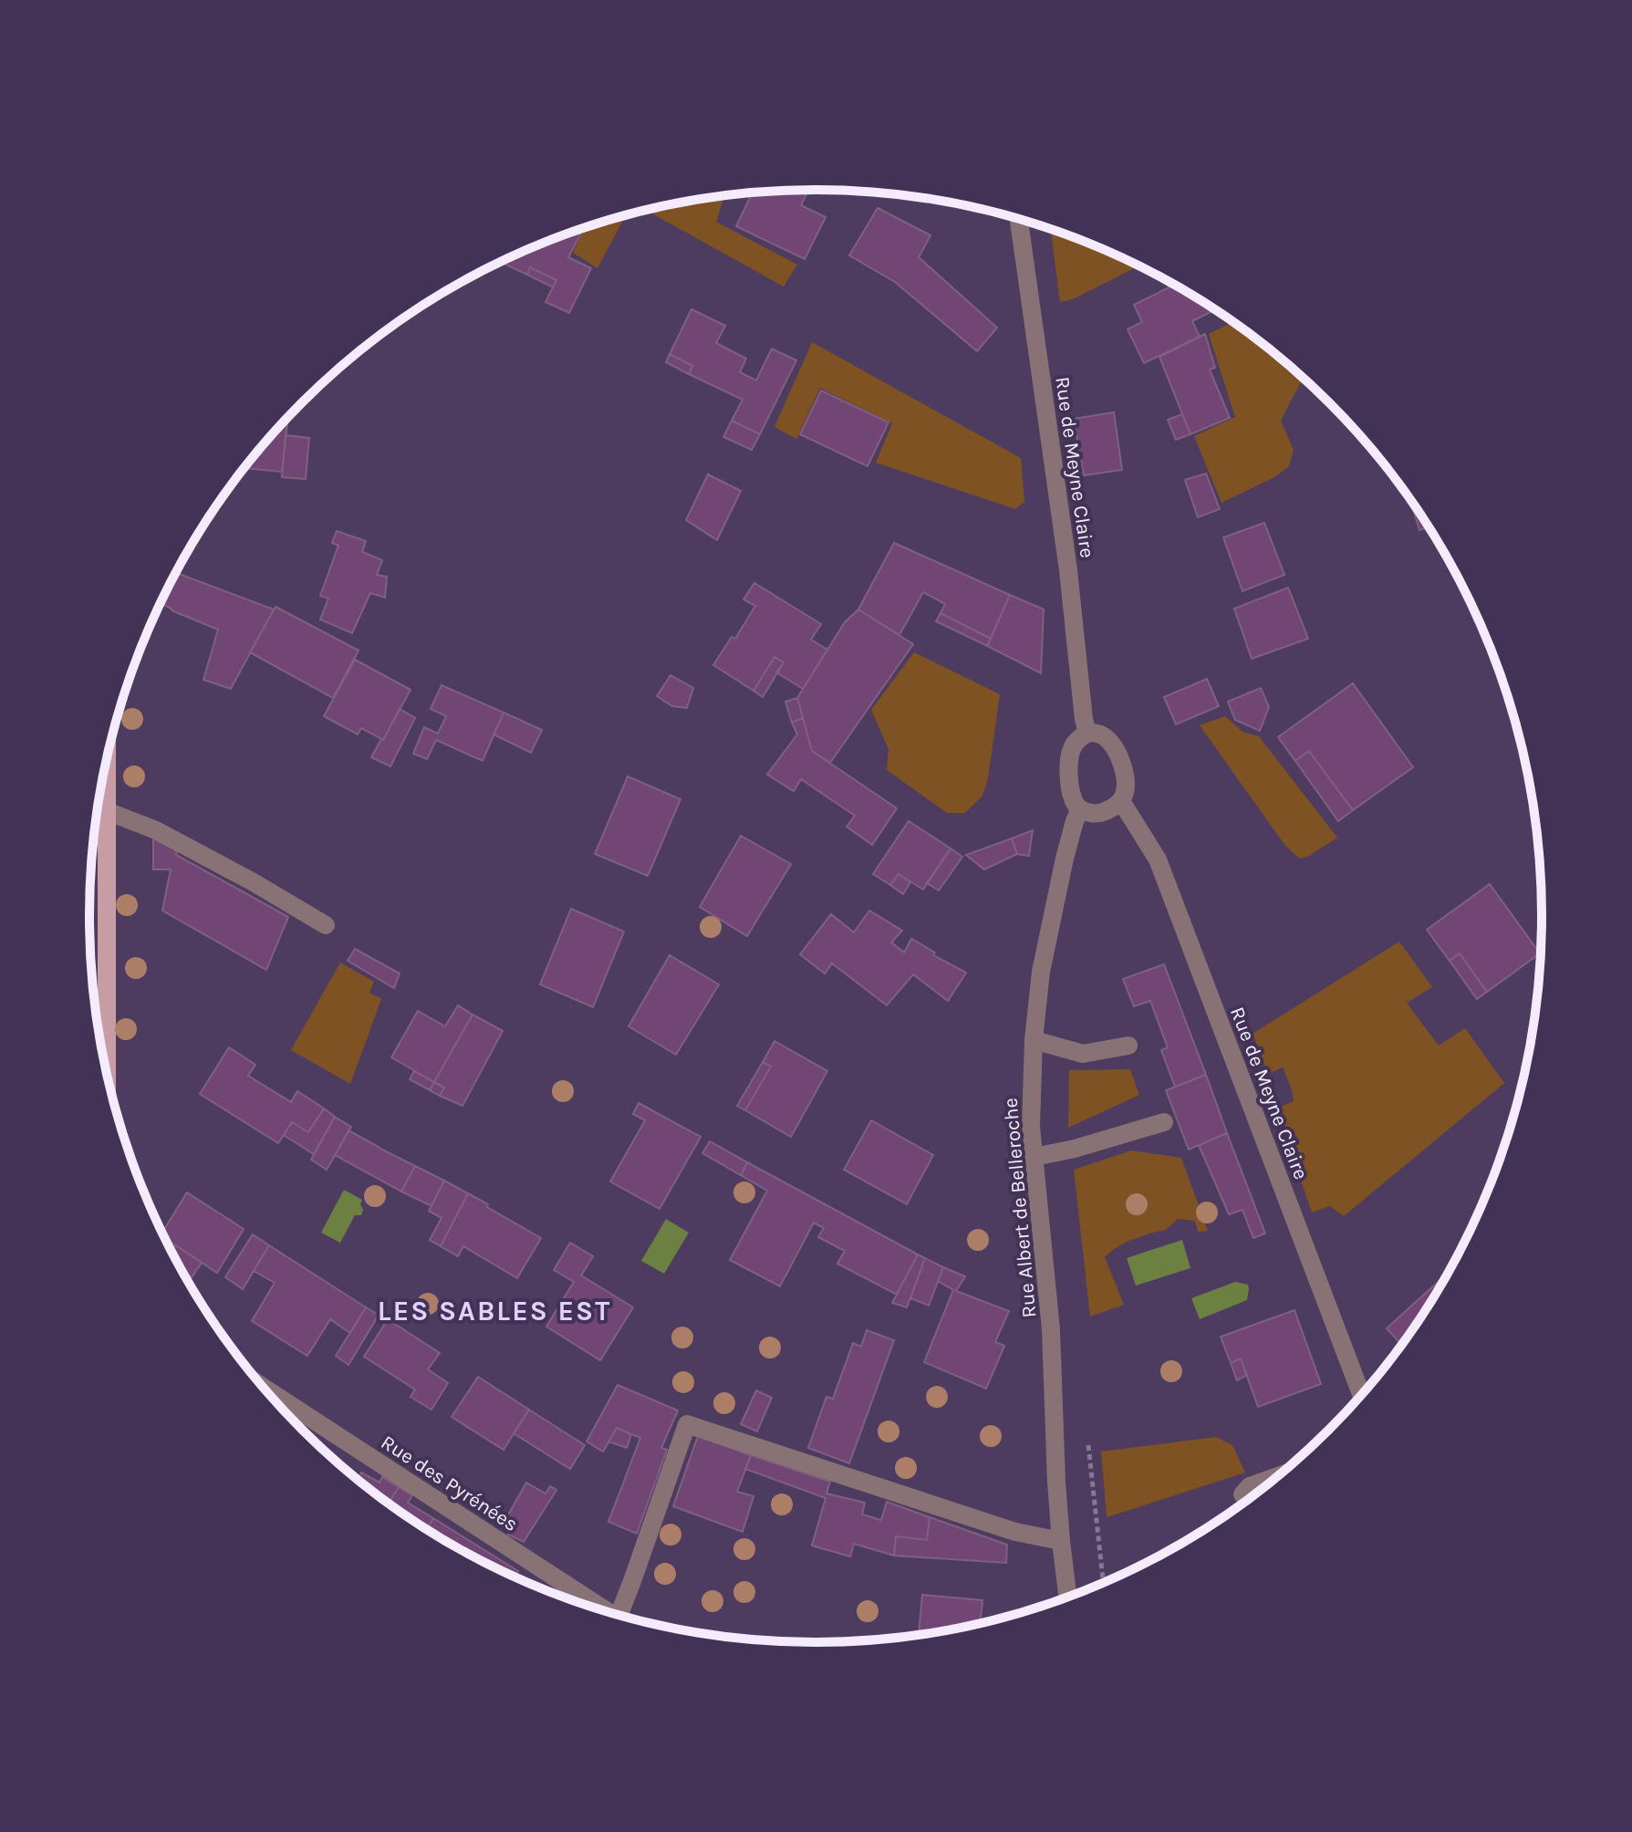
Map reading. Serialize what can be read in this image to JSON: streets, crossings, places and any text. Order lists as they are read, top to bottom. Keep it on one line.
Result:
{"streets":{"street":["Rue de Meyne Claire","Rue Albert de Belleroche","Rue des Pyrénées"]},"crossings":[["Rue de Meyne Claire","Rue Albert de Belleroche"]],"districts":["LES SABLES EST"]}
